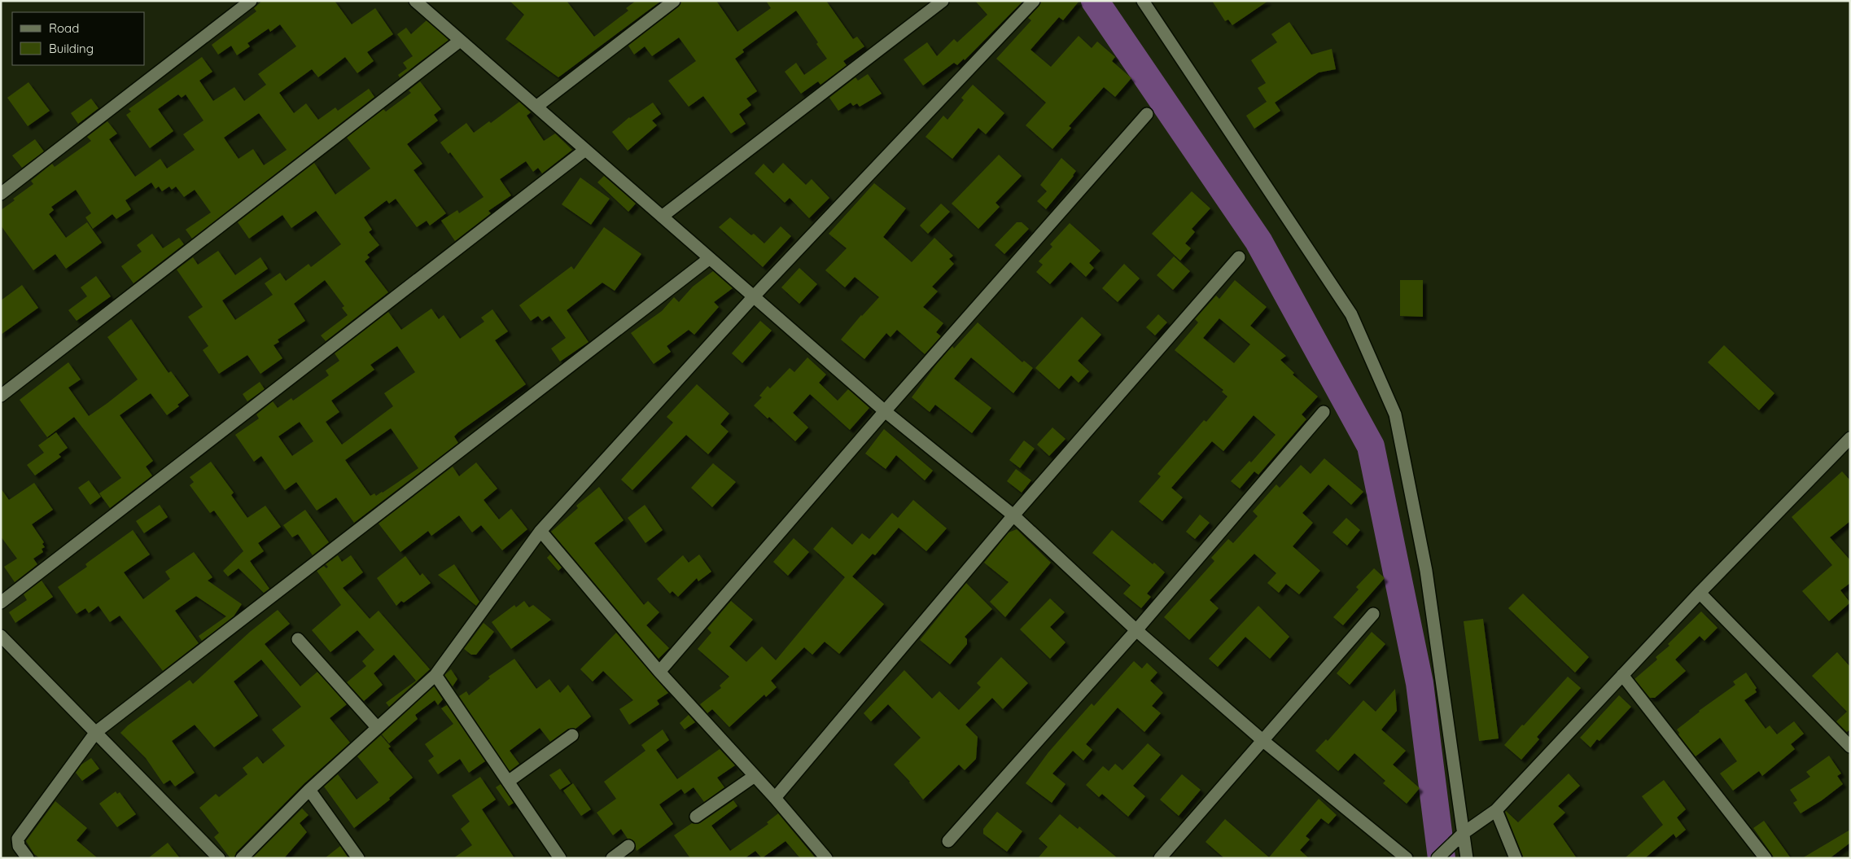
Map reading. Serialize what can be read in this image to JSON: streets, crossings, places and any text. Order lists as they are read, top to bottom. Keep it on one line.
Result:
{"legend":["Road","Building"]}
